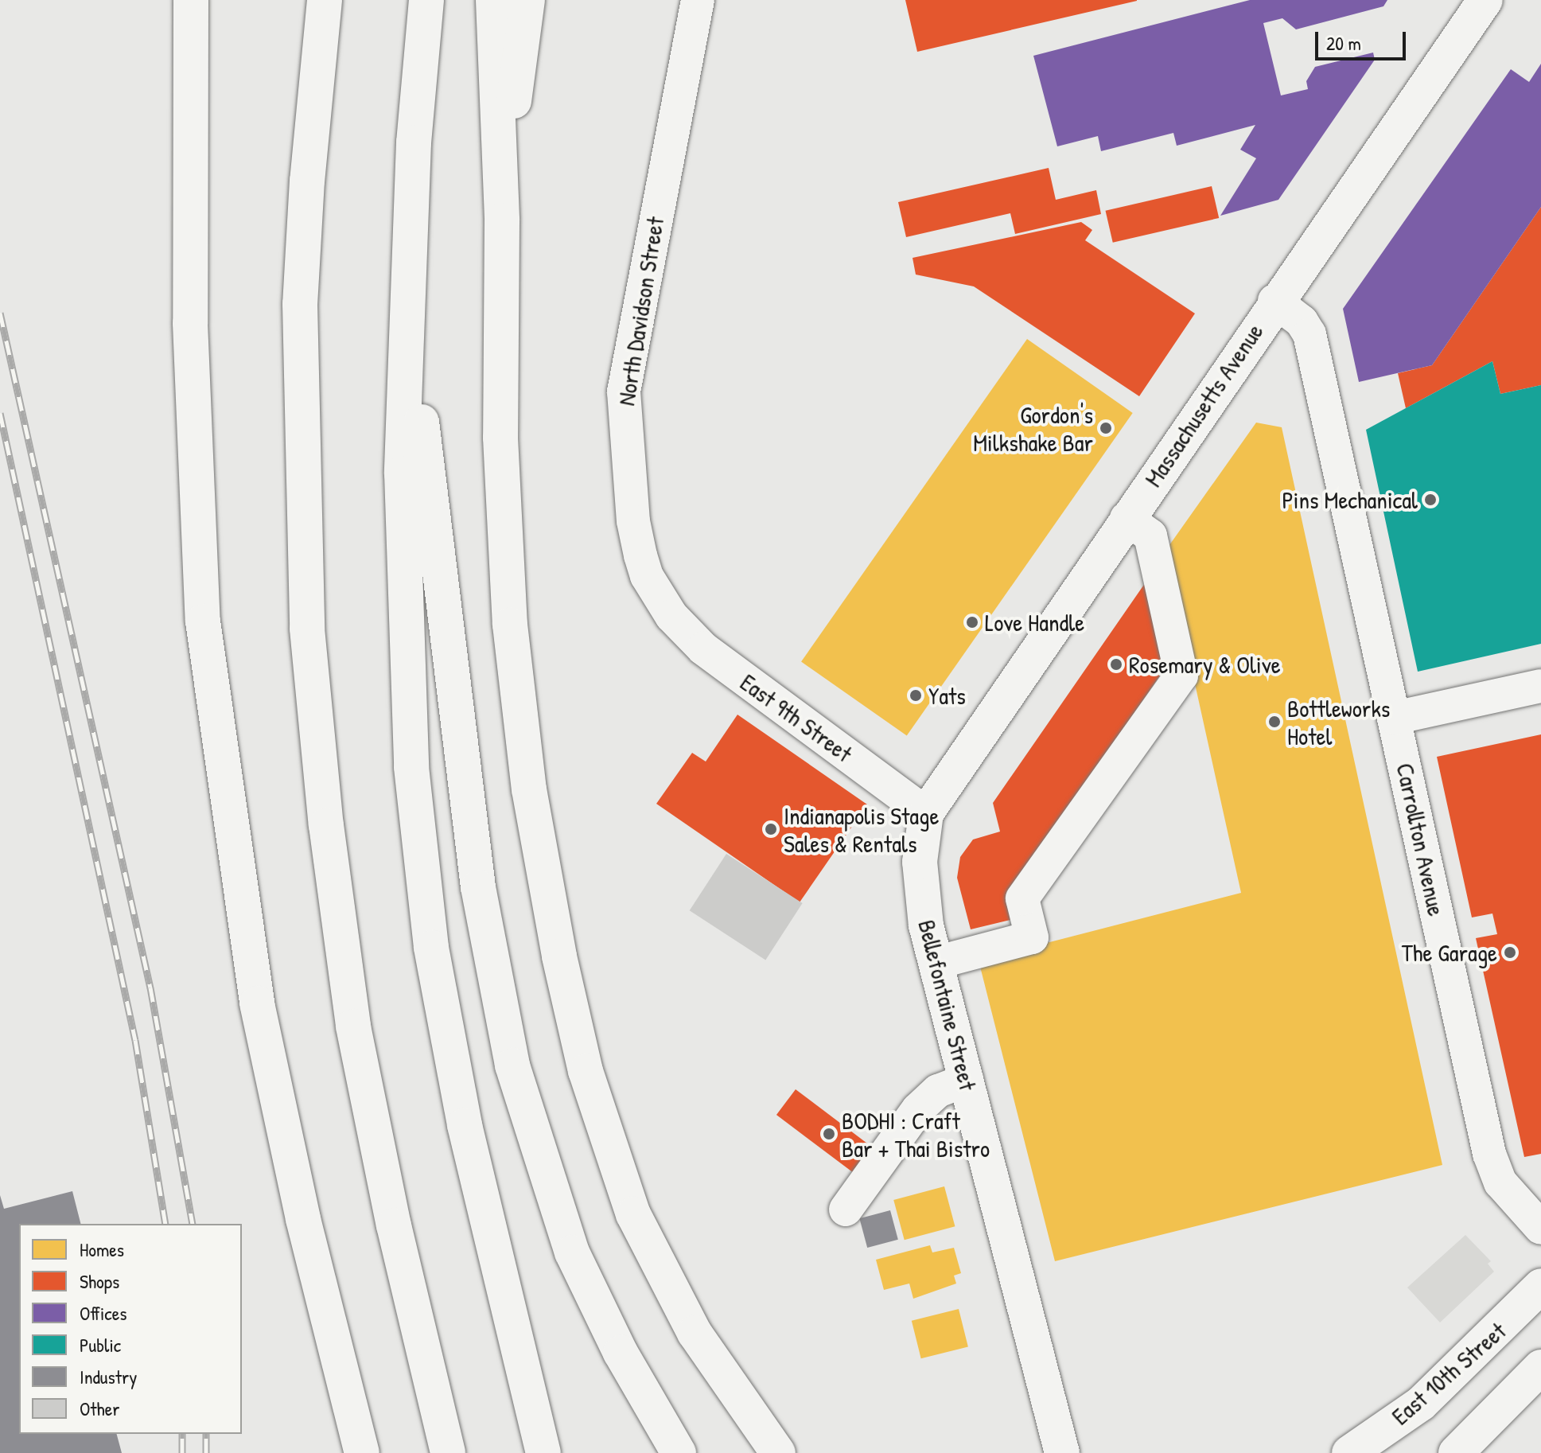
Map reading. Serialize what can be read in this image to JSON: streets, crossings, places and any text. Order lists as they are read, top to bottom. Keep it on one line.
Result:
{"streets":{"main road":["Massachusetts Avenue","Bellefontaine Street","East 10th Street"],"street":["North Davidson Street","East 9th Street","Carrollton Avenue"]},"crossings":[["North Davidson Street","East 9th Street"],["Massachusetts Avenue","East 9th Street"],["Massachusetts Avenue","Carrollton Avenue"],["Massachusetts Avenue","Bellefontaine Street"],["East 9th Street","Bellefontaine Street"]],"places":["Gordon's Milkshake Bar","Pins Mechanical","Love Handle","Rosemary & Olive","Yats","Bottleworks Hotel","Indianapolis Stage Sales & Rentals","The Garage","BODHI : Craft Bar + Thai Bistro"],"legend":["Homes","Shops","Offices","Public","Industry","Other"],"scale_bar":"20 m"}
